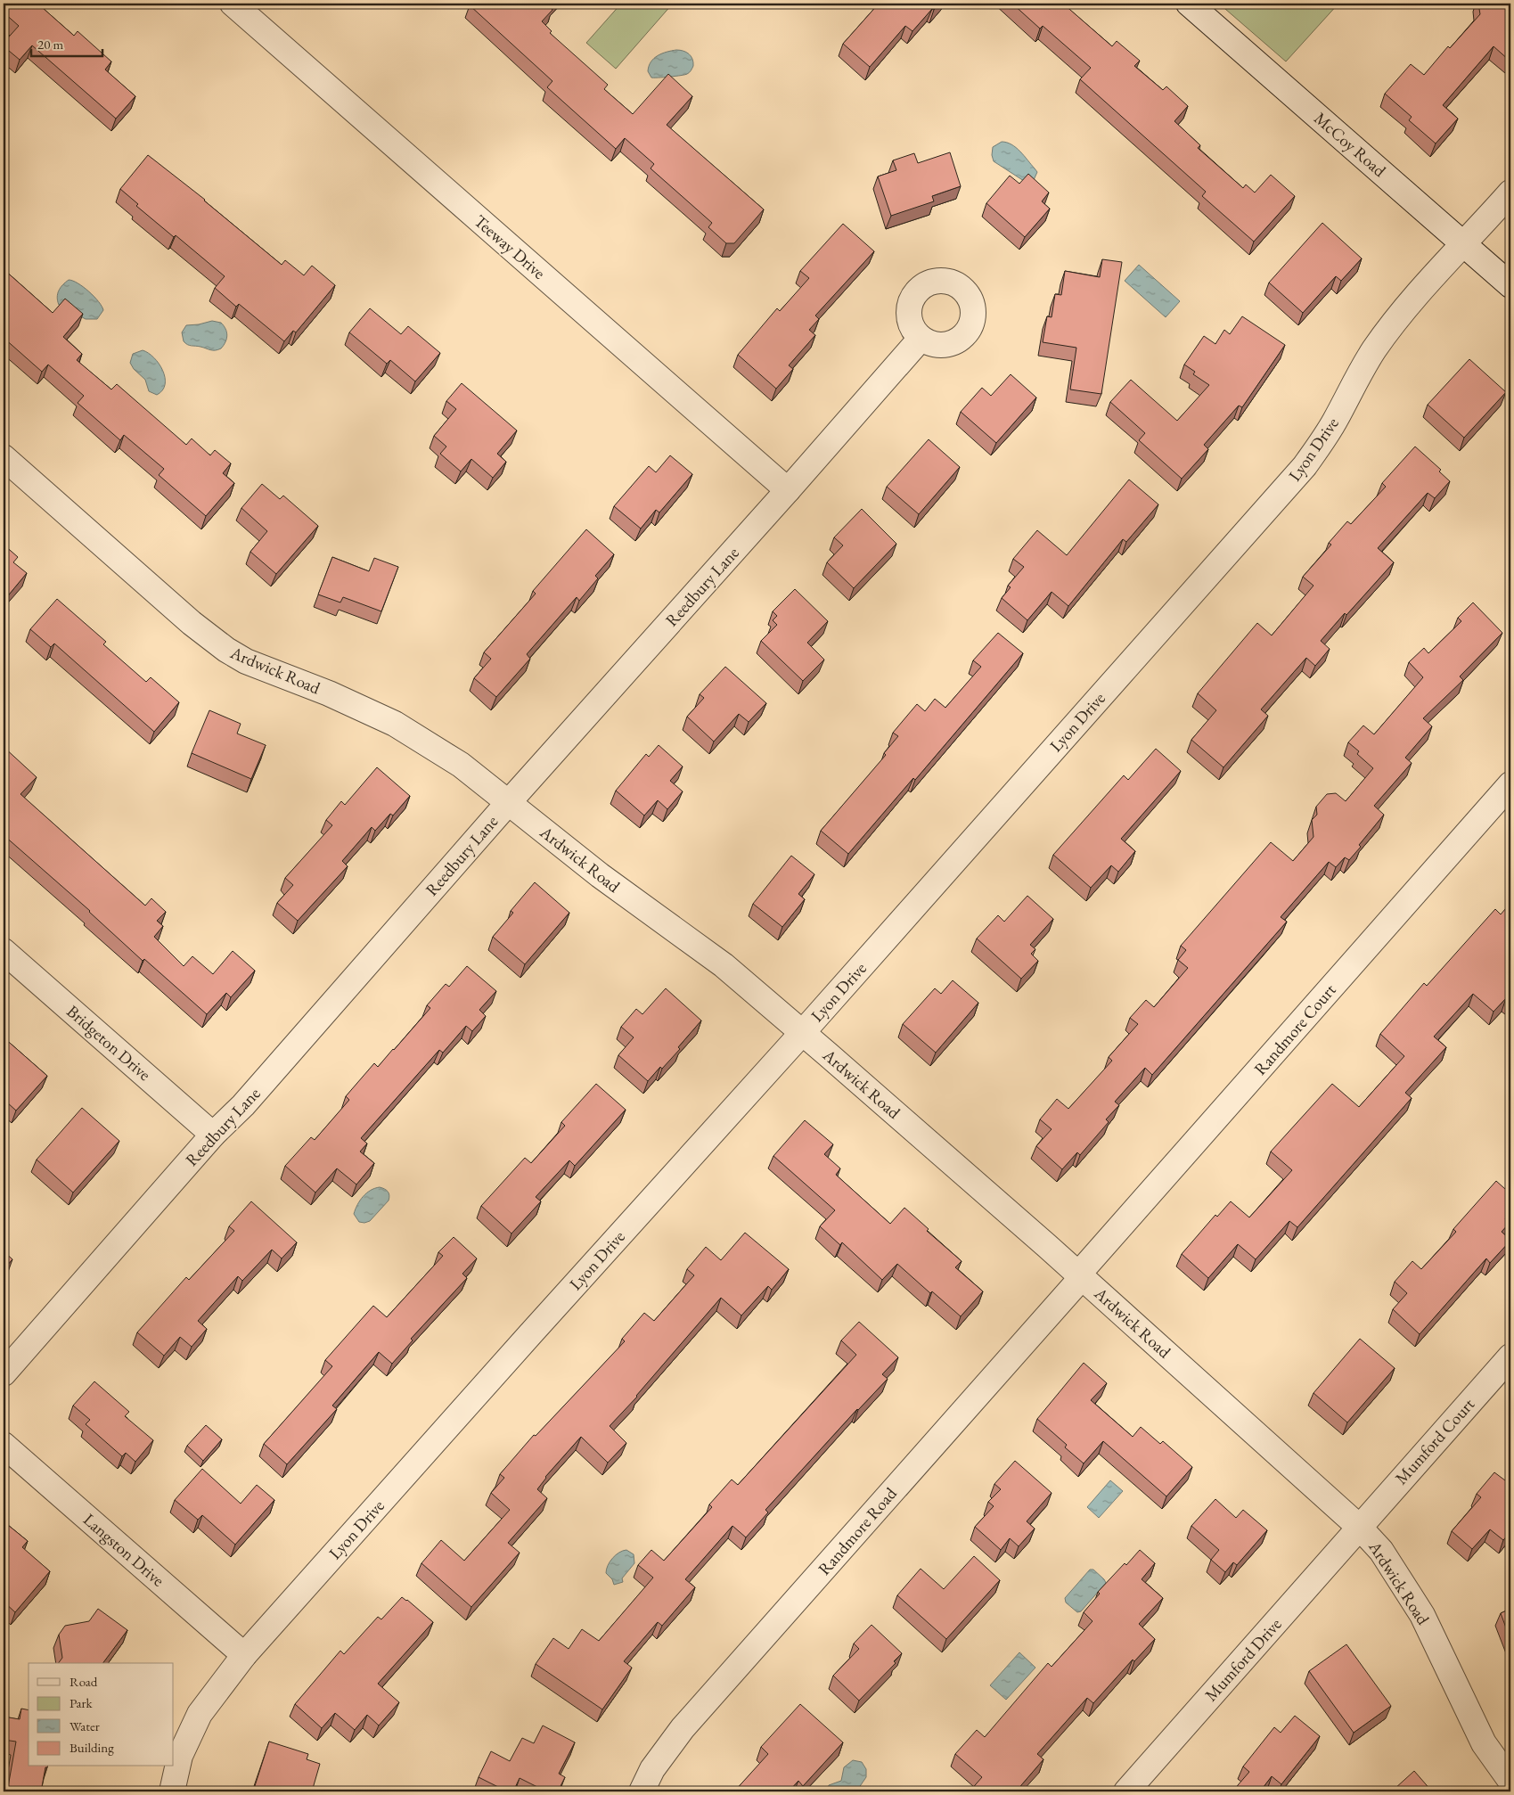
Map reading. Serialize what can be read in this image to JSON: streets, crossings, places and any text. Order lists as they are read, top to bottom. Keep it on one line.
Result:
{"streets":{"street":["McCoy Road","Teeway Drive","Lyon Drive","Reedbury Lane","Ardwick Road","Randmore Court","Bridgeton Drive","Mumford Court","Randmore Road","Langston Drive","Mumford Drive"]},"crossings":[["McCoy Road","Lyon Drive"],["Teeway Drive","Reedbury Lane"],["Lyon Drive","Ardwick Road"],["Lyon Drive","Langston Drive"],["Reedbury Lane","Ardwick Road"],["Reedbury Lane","Bridgeton Drive"],["Ardwick Road","Randmore Court"],["Ardwick Road","Mumford Court"],["Ardwick Road","Randmore Road"],["Ardwick Road","Mumford Drive"],["Randmore Court","Randmore Road"],["Mumford Court","Mumford Drive"]],"legend":["Road","Park","Water","Building"],"scale_bar":"20 m"}
